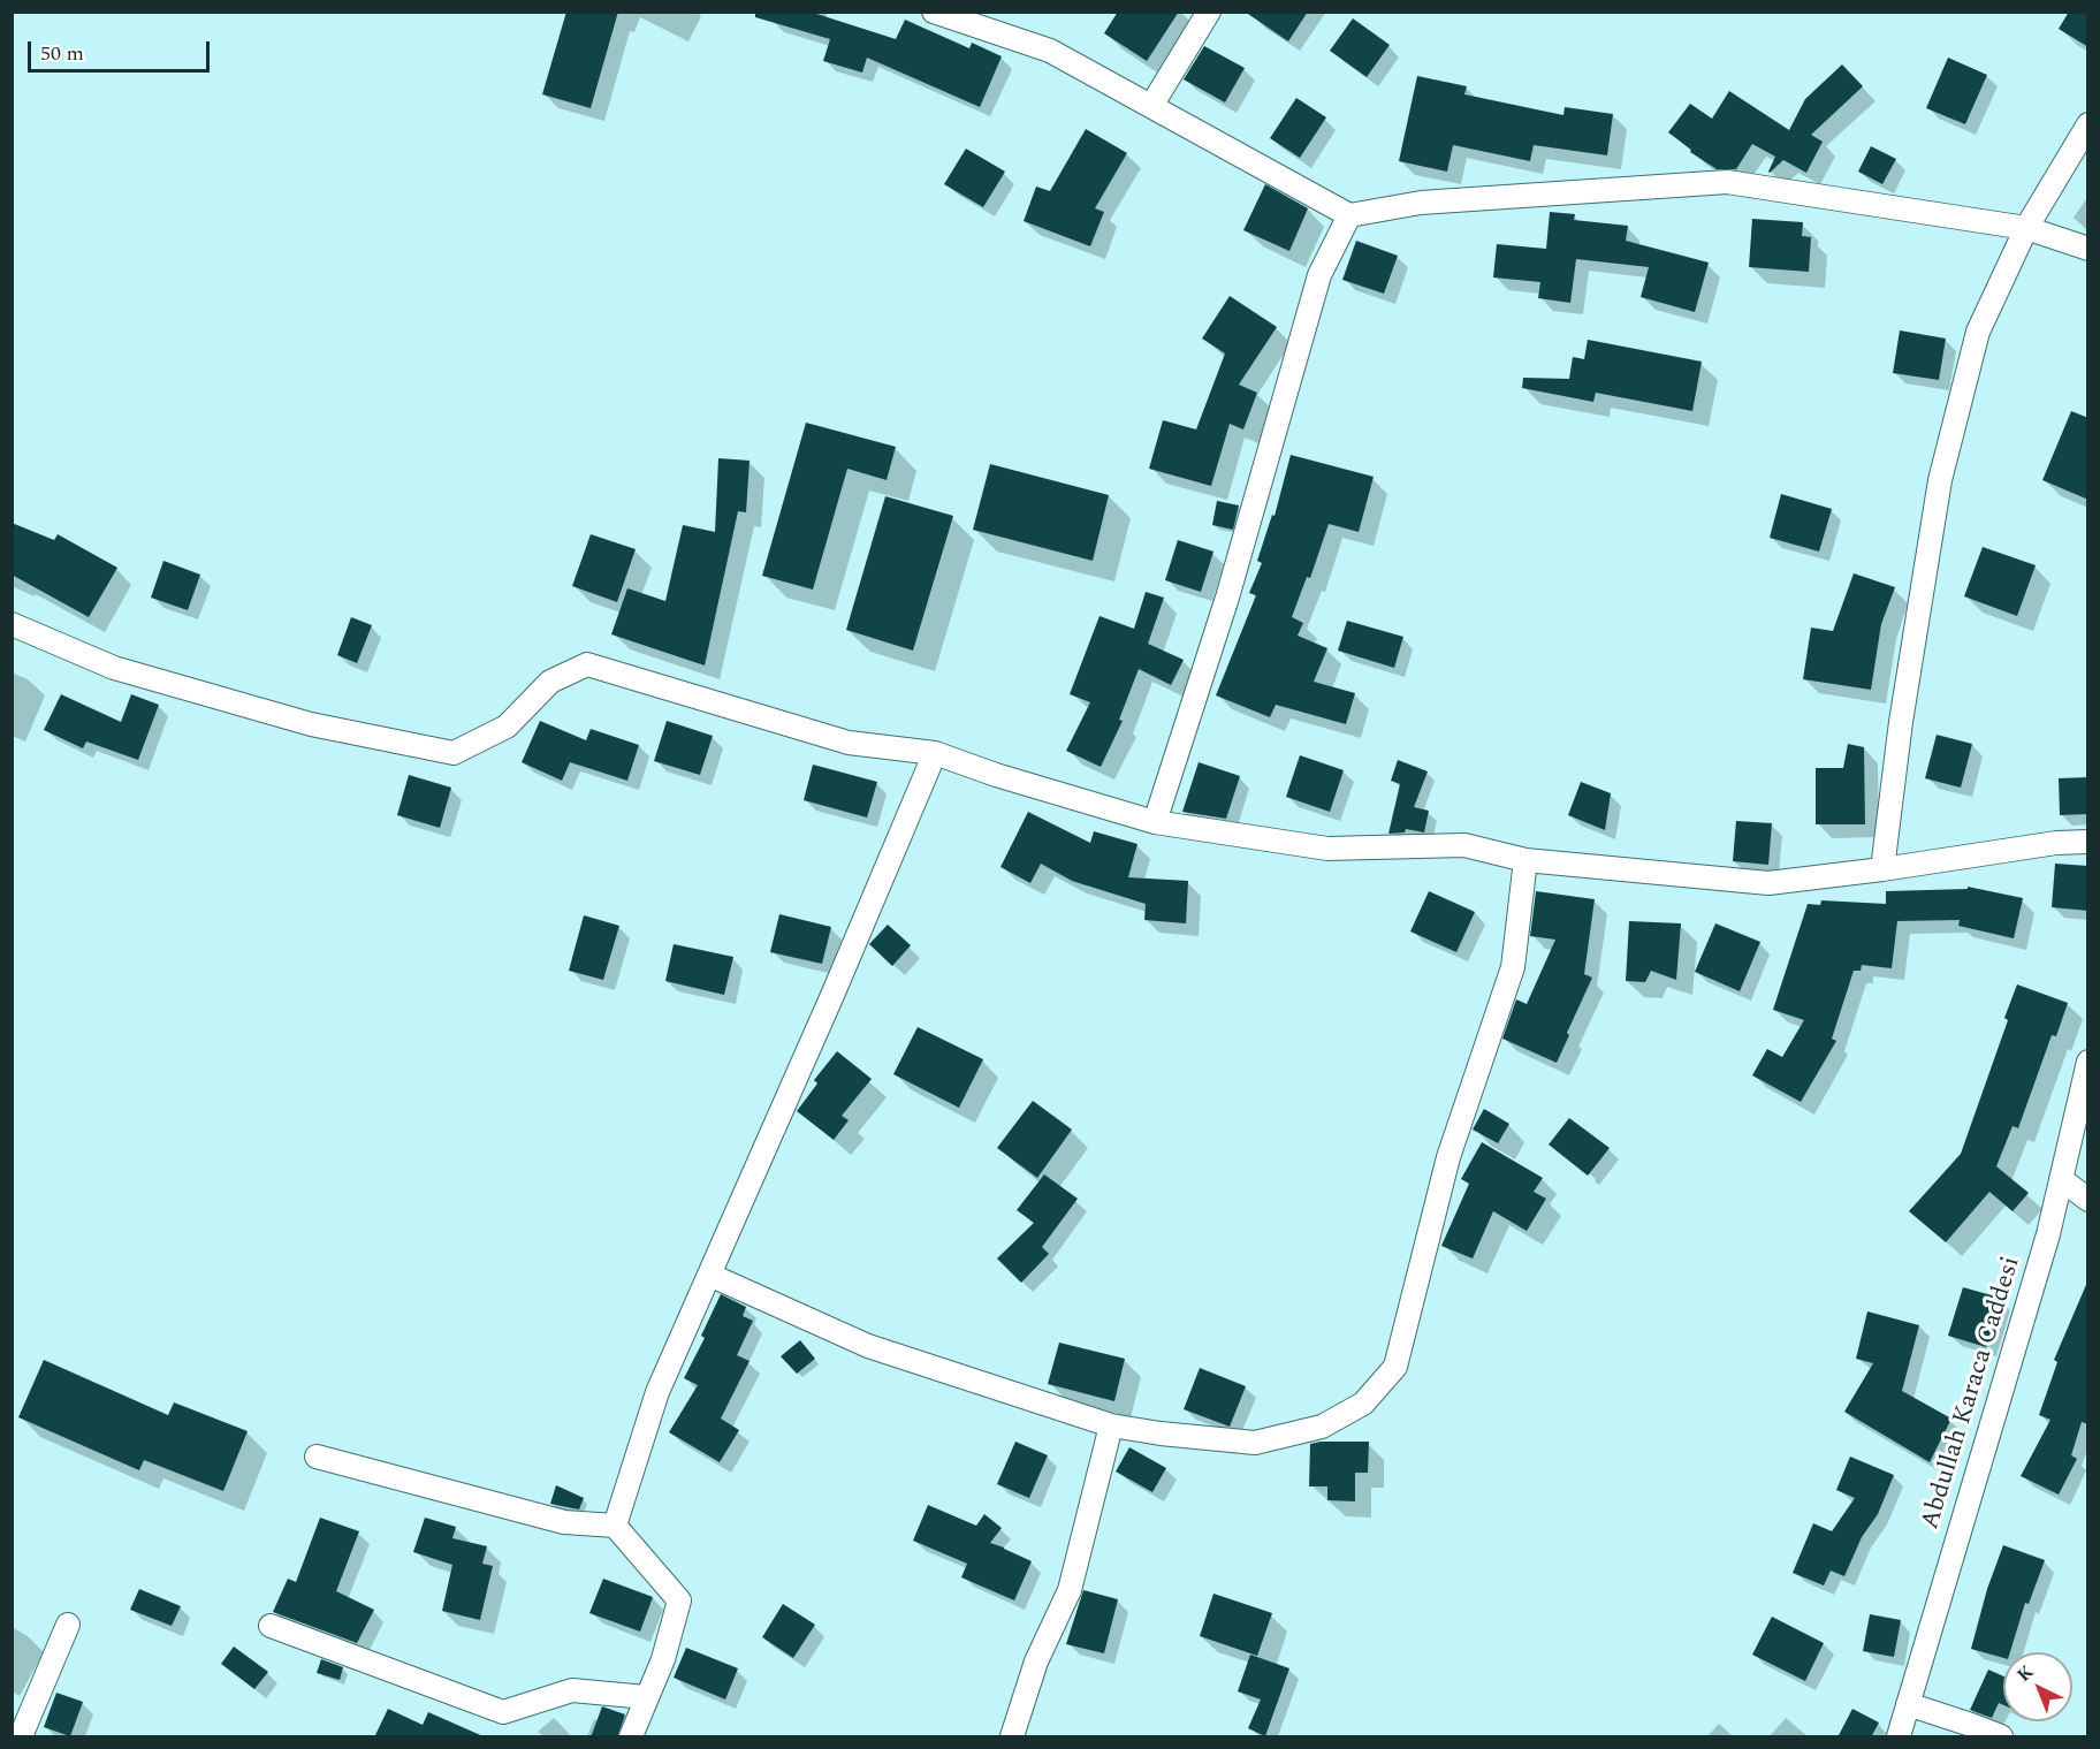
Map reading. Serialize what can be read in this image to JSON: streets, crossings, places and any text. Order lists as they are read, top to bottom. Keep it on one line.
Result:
{"streets":{"street":["Abdullah Karaca Caddesi"]},"scale_bar":"50 m","north":"top left"}
